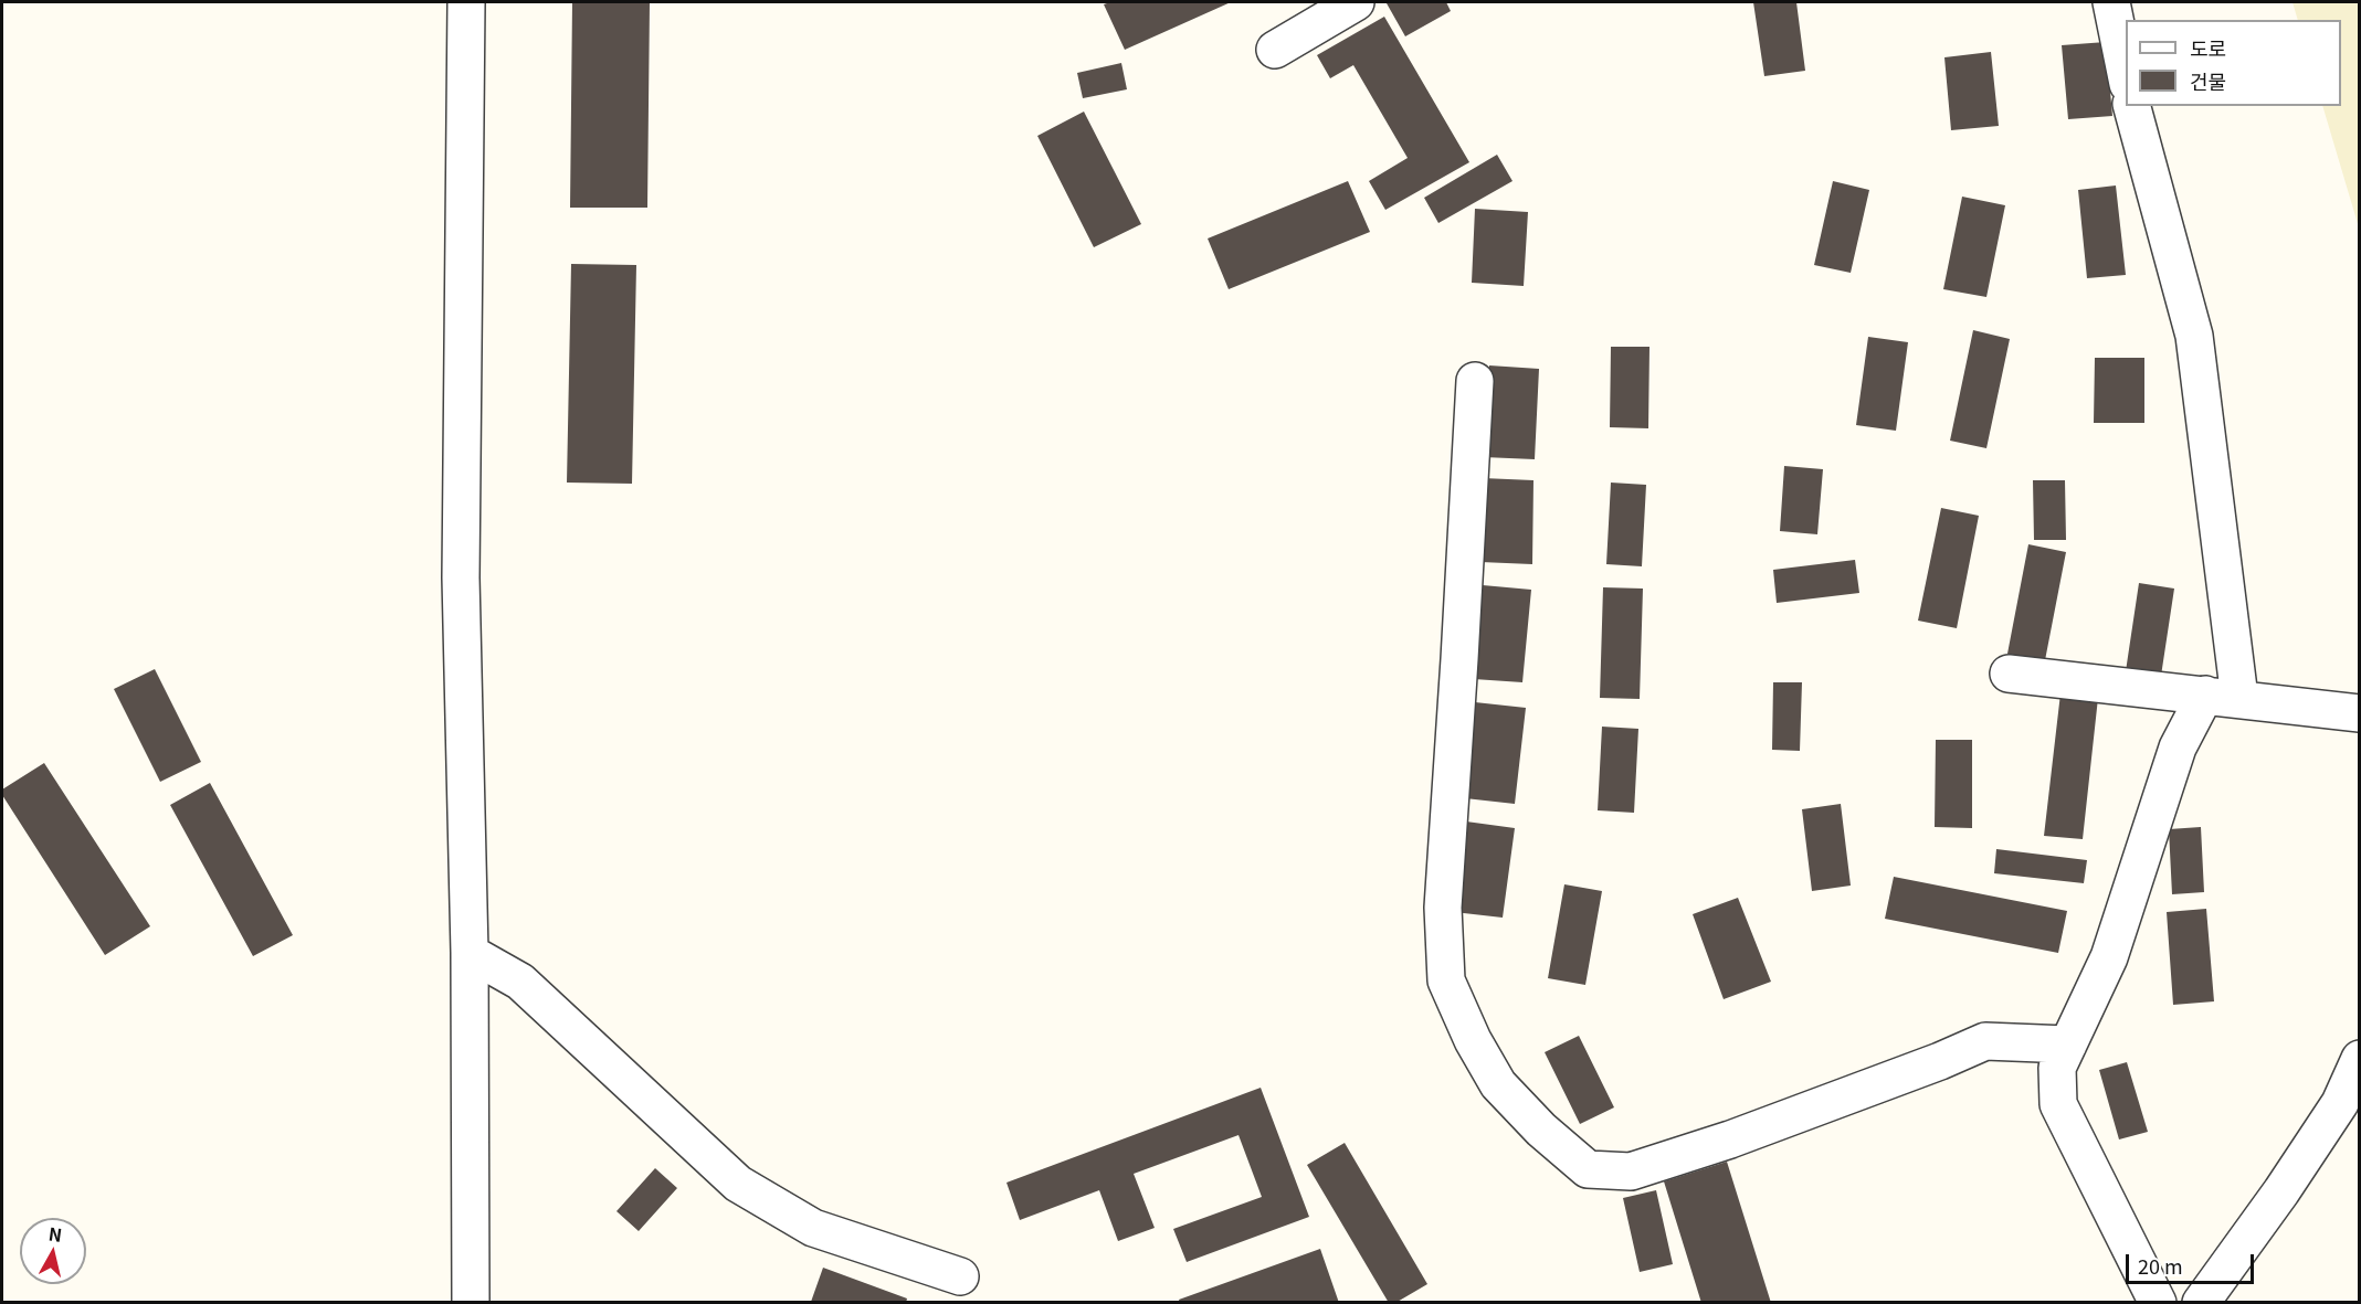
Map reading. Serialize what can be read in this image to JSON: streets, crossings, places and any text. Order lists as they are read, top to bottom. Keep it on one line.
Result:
{"legend":["도로","건물"],"scale_bar":"20 m","north":"top"}
